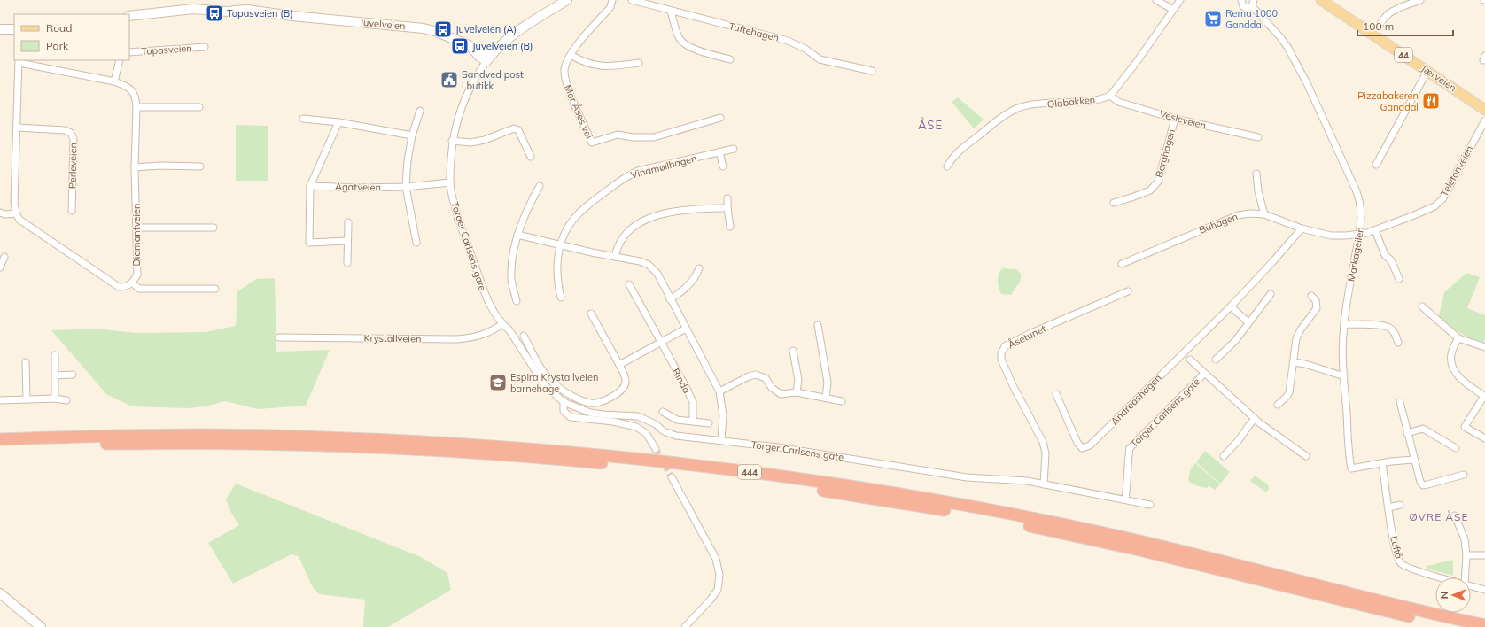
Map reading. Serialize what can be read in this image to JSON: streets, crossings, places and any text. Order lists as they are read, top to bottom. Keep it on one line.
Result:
{"streets":{"highway":["444"],"main road":["44","Jærveien"],"street":["Juvelveien","Tuftehagen","Topasveien","Olabakken","Mor Åses vei","Vesleveien","Berghagen","Perleveien","Vindmøllhagen","Telefonveien","Agatveien","Buhagen","Diamantveien","Torger Carlsens gate","Markageilen","Åsetunet","Krystallveien","Rinda","Andreashagen","Luftå"]},"crossings":[["Juvelveien","Torger Carlsens gate"],["Olabakken","Vesleveien"],["Vesleveien","Berghagen"],["Perleveien","Diamantveien"],["Telefonveien","Buhagen"],["Telefonveien","Markageilen"],["Agatveien","Torger Carlsens gate"],["Buhagen","Markageilen"],["Buhagen","Andreashagen"],["Torger Carlsens gate","Åsetunet"],["Torger Carlsens gate","Krystallveien"],["Markageilen","Luftå"]],"districts":["ÅSE","ØVRE ÅSE"],"places":{"bus stop":["Topasveien (B)","Juvelveien (A)","Juvelveien (B)"],"supermarket":["Rema 1000 Ganddal"],"public building":["Sandved post i butikk"],"restaurant":["Pizzabakeren Ganddal"],"school or university":["Espira Krystallveien barnehage"]},"legend":["Road","Park"],"scale_bar":"100 m","north":"left"}
